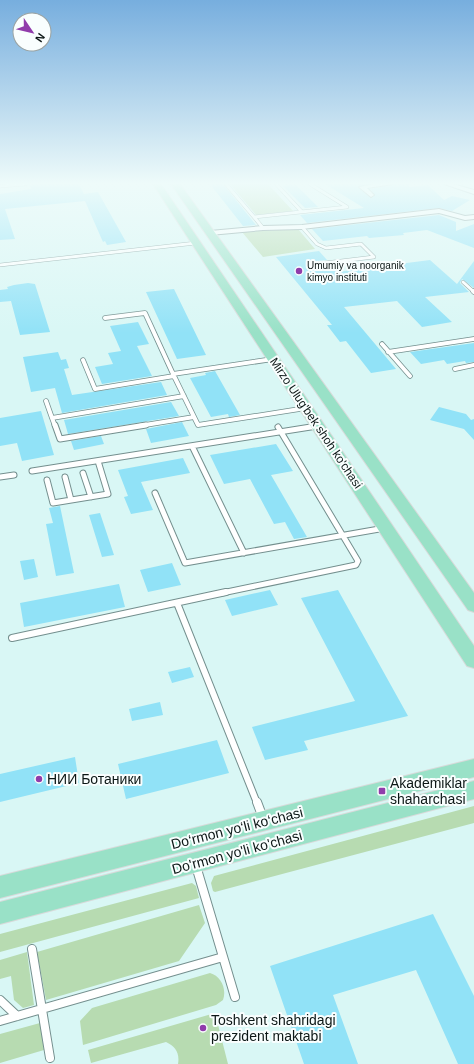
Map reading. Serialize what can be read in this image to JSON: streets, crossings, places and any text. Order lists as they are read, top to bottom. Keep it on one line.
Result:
{"streets":{"main road":["Mirzo Ulug'bek shoh ko'chasi","Do‘rmon yo‘li ko‘chasi","Do'rmon yo'li ko'chasi"]},"places":{"other":["Umumiy va noorganik kimyo instituti","НИИ Ботаники","Toshkent shahridagi prezident maktabi"],"transit":["Akademiklar shaharchasi"]},"north":"bottom right"}
